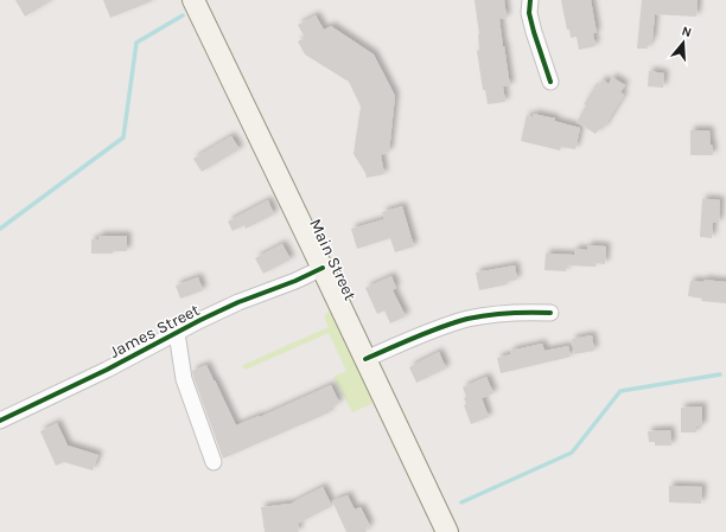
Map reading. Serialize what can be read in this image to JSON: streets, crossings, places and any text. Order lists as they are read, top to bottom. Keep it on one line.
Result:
{"streets":{"main road":["Main Street"],"street":["James Street"]},"crossings":[["Main Street","James Street"]],"north":"top"}
